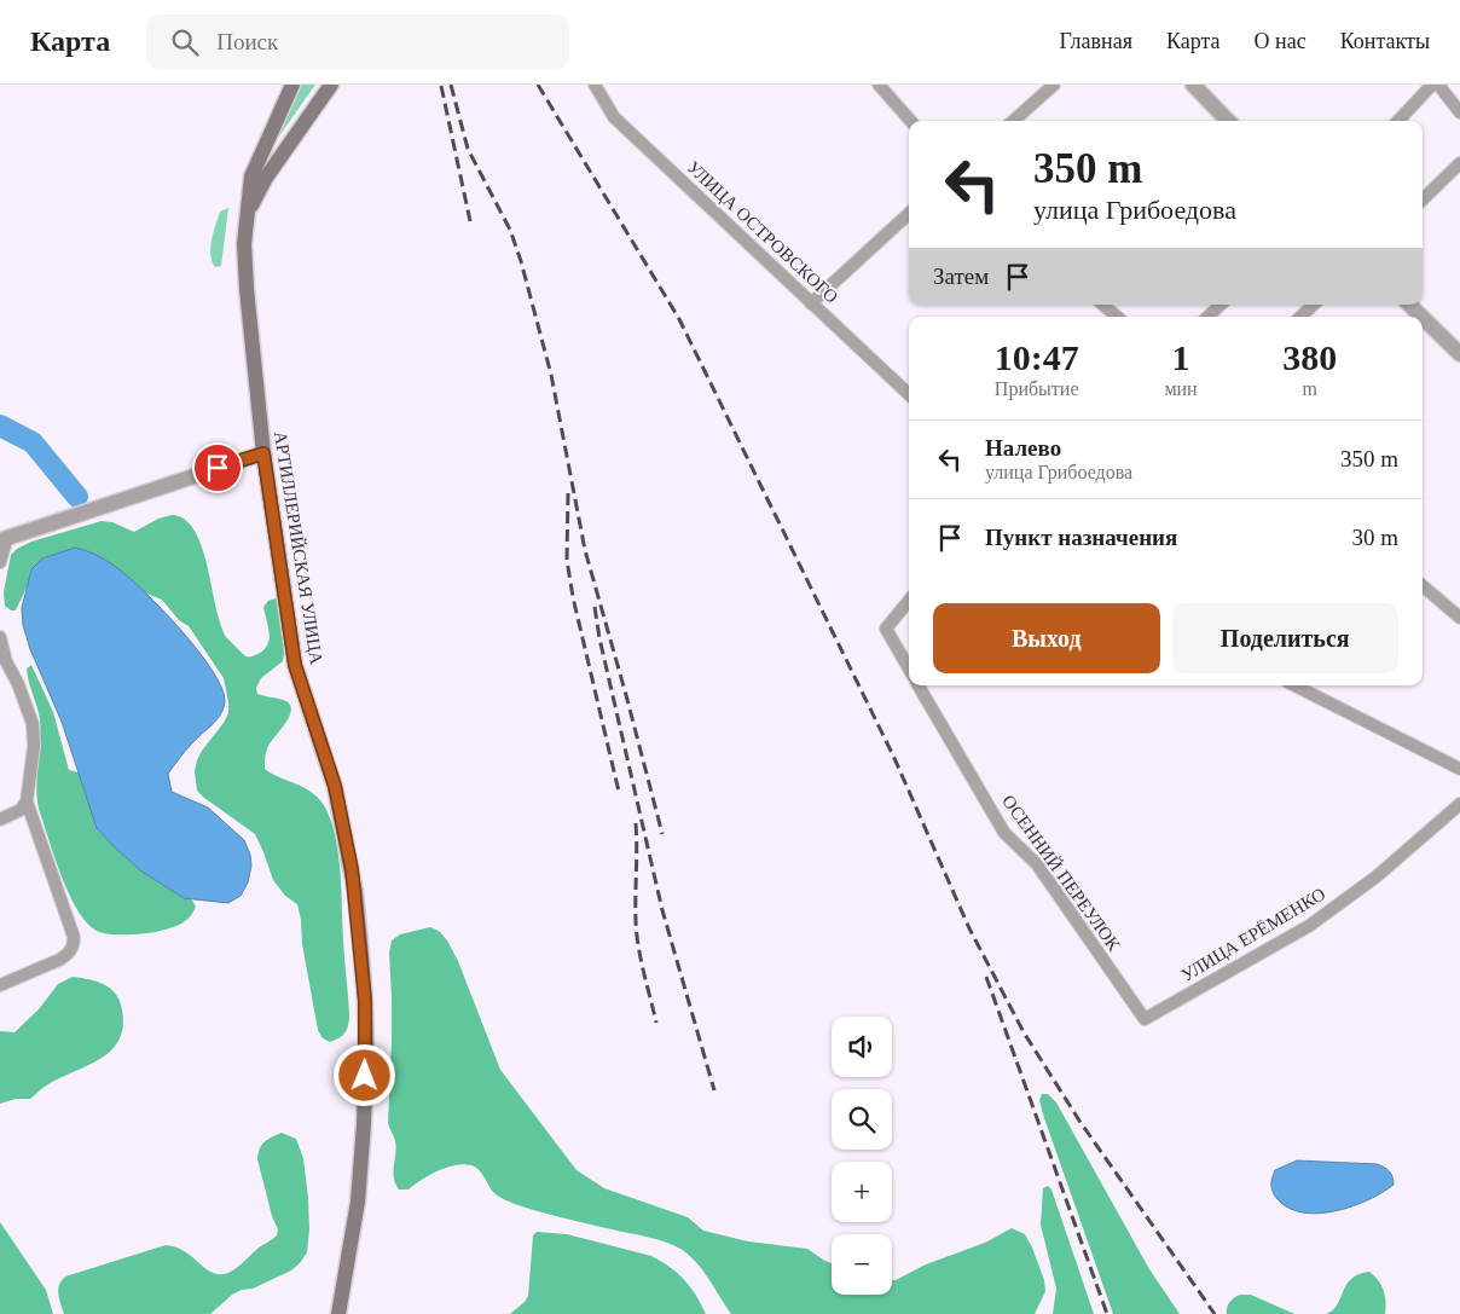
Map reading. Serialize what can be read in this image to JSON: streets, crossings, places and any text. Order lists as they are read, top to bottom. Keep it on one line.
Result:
{"streets":{"main road":["АРТИЛЛЕРИЙСКАЯ УЛИЦА"],"street":["УЛИЦА ОСТРОВСКОГО","ОСЕННИЙ ПЕРЕУЛОК","УЛИЦА ЕРЁМЕНКО"]},"crossings":[["ОСЕННИЙ ПЕРЕУЛОК","УЛИЦА ЕРЁМЕНКО"]],"page":{"header":"Карта","search":"Поиск","nav":["Главная","Карта","О нас","Контакты"],"turn":["350 m","улица Грибоедова"],"then":"Затем","eta":["10:47","Прибытие","1","мин","380","m"],"list":[{"name":"Налево","note":"улица Грибоедова","value":"350 m"},{"name":"Пункт назначения","value":"30 m"}],"buttons":["Выход","Поделиться"],"map_buttons":["+","−"]}}
